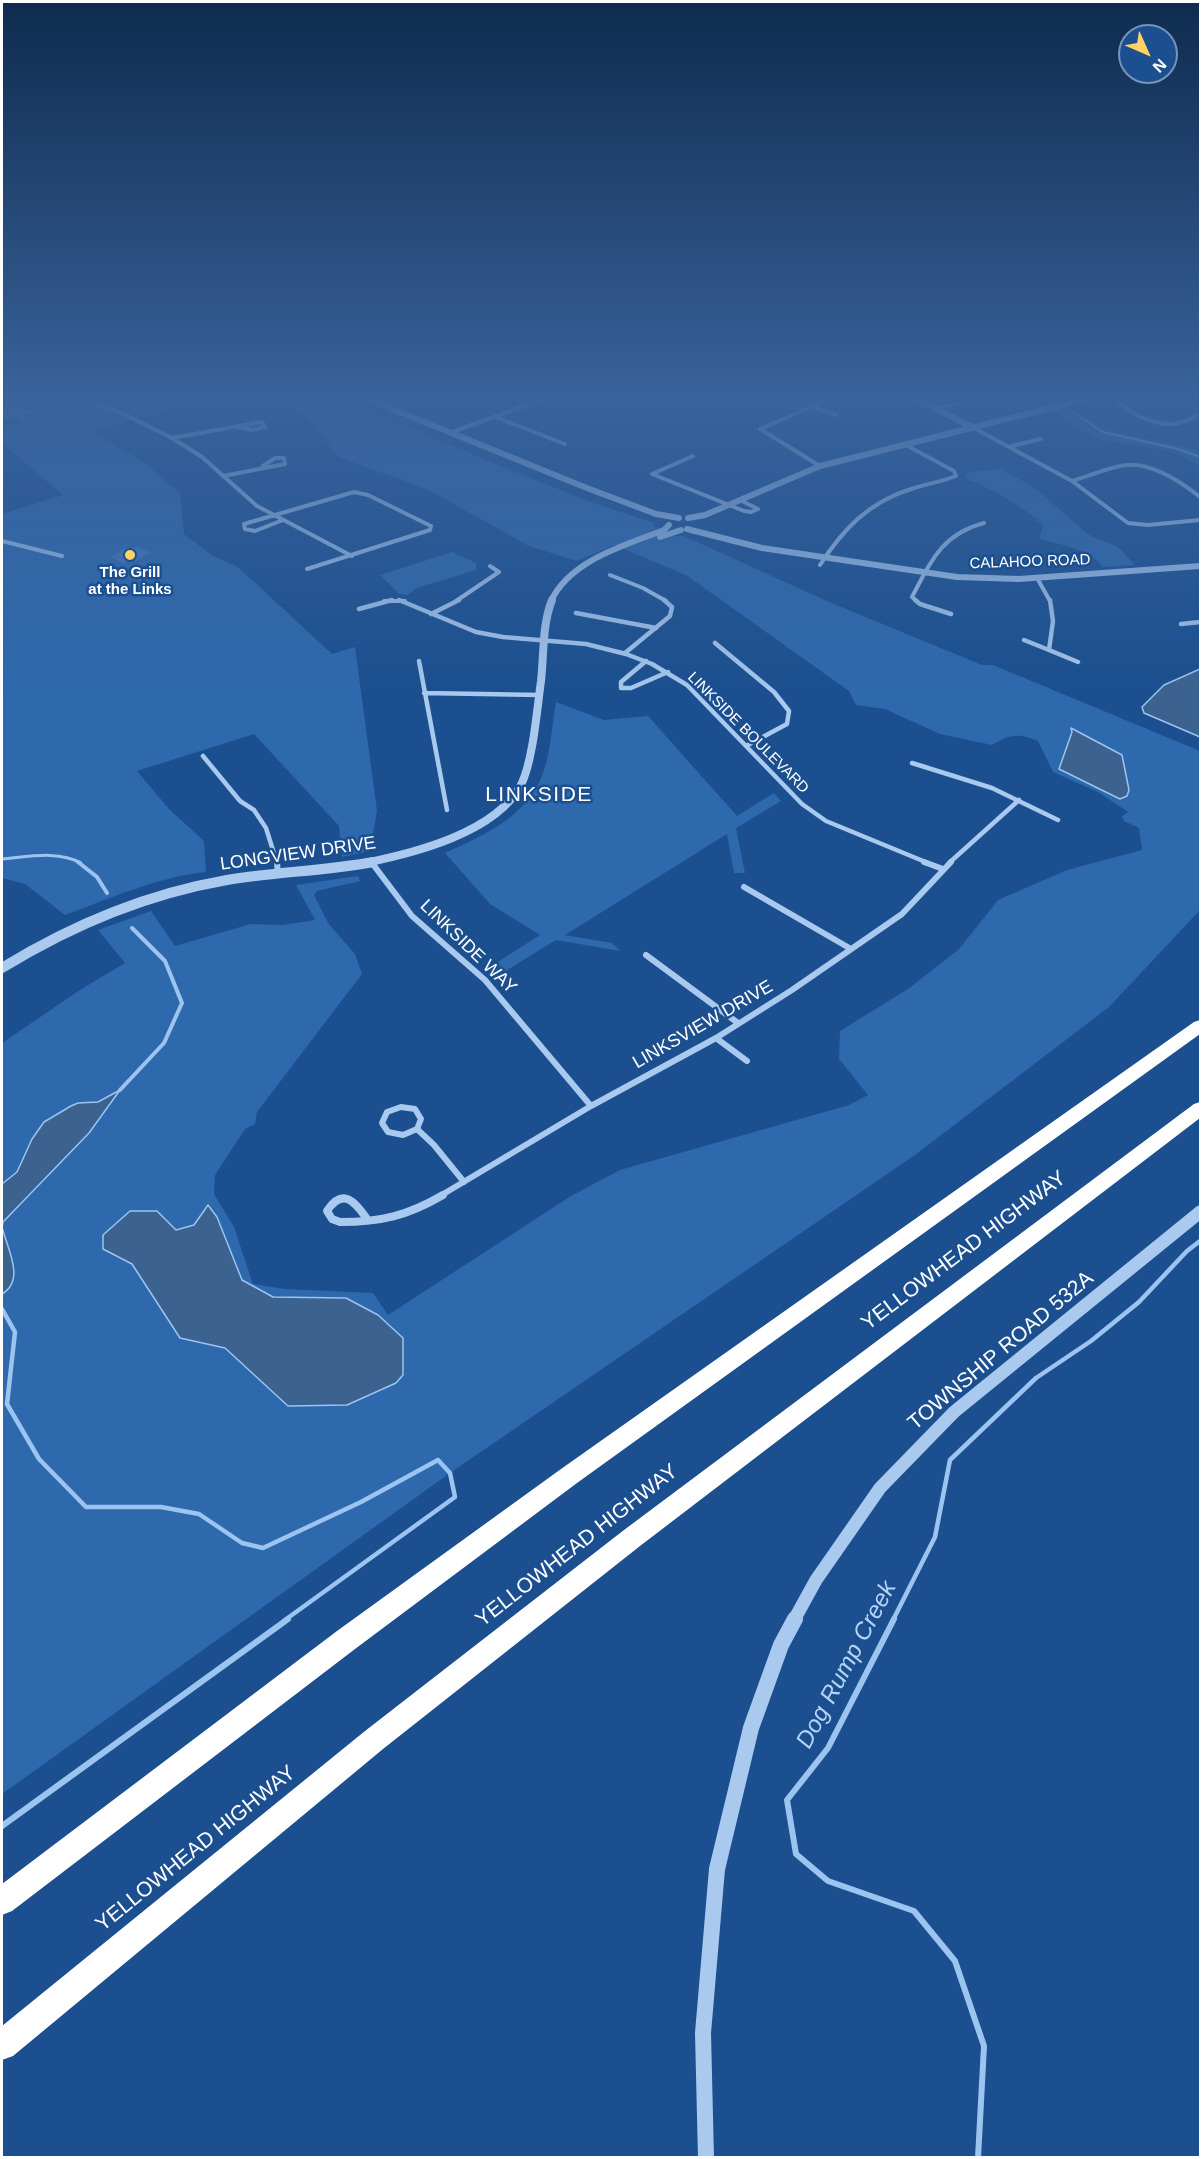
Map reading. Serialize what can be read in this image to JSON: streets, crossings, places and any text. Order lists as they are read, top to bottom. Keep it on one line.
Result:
{"streets":{"highway":["YELLOWHEAD HIGHWAY"],"street":["CALAHOO ROAD","LINKSIDE BOULEVARD","LONGVIEW DRIVE","LINKSIDE WAY","LINKSVIEW DRIVE","TOWNSHIP ROAD 532A"]},"crossings":[["CALAHOO ROAD","LONGVIEW DRIVE"],["LINKSIDE BOULEVARD","LONGVIEW DRIVE"],["LINKSIDE BOULEVARD","LINKSVIEW DRIVE"],["LONGVIEW DRIVE","LINKSIDE WAY"],["LINKSIDE WAY","LINKSVIEW DRIVE"]],"districts":["LINKSIDE"],"water":["Dog Rump Creek"],"places":["The Grill at the Links"],"north":"bottom right"}
